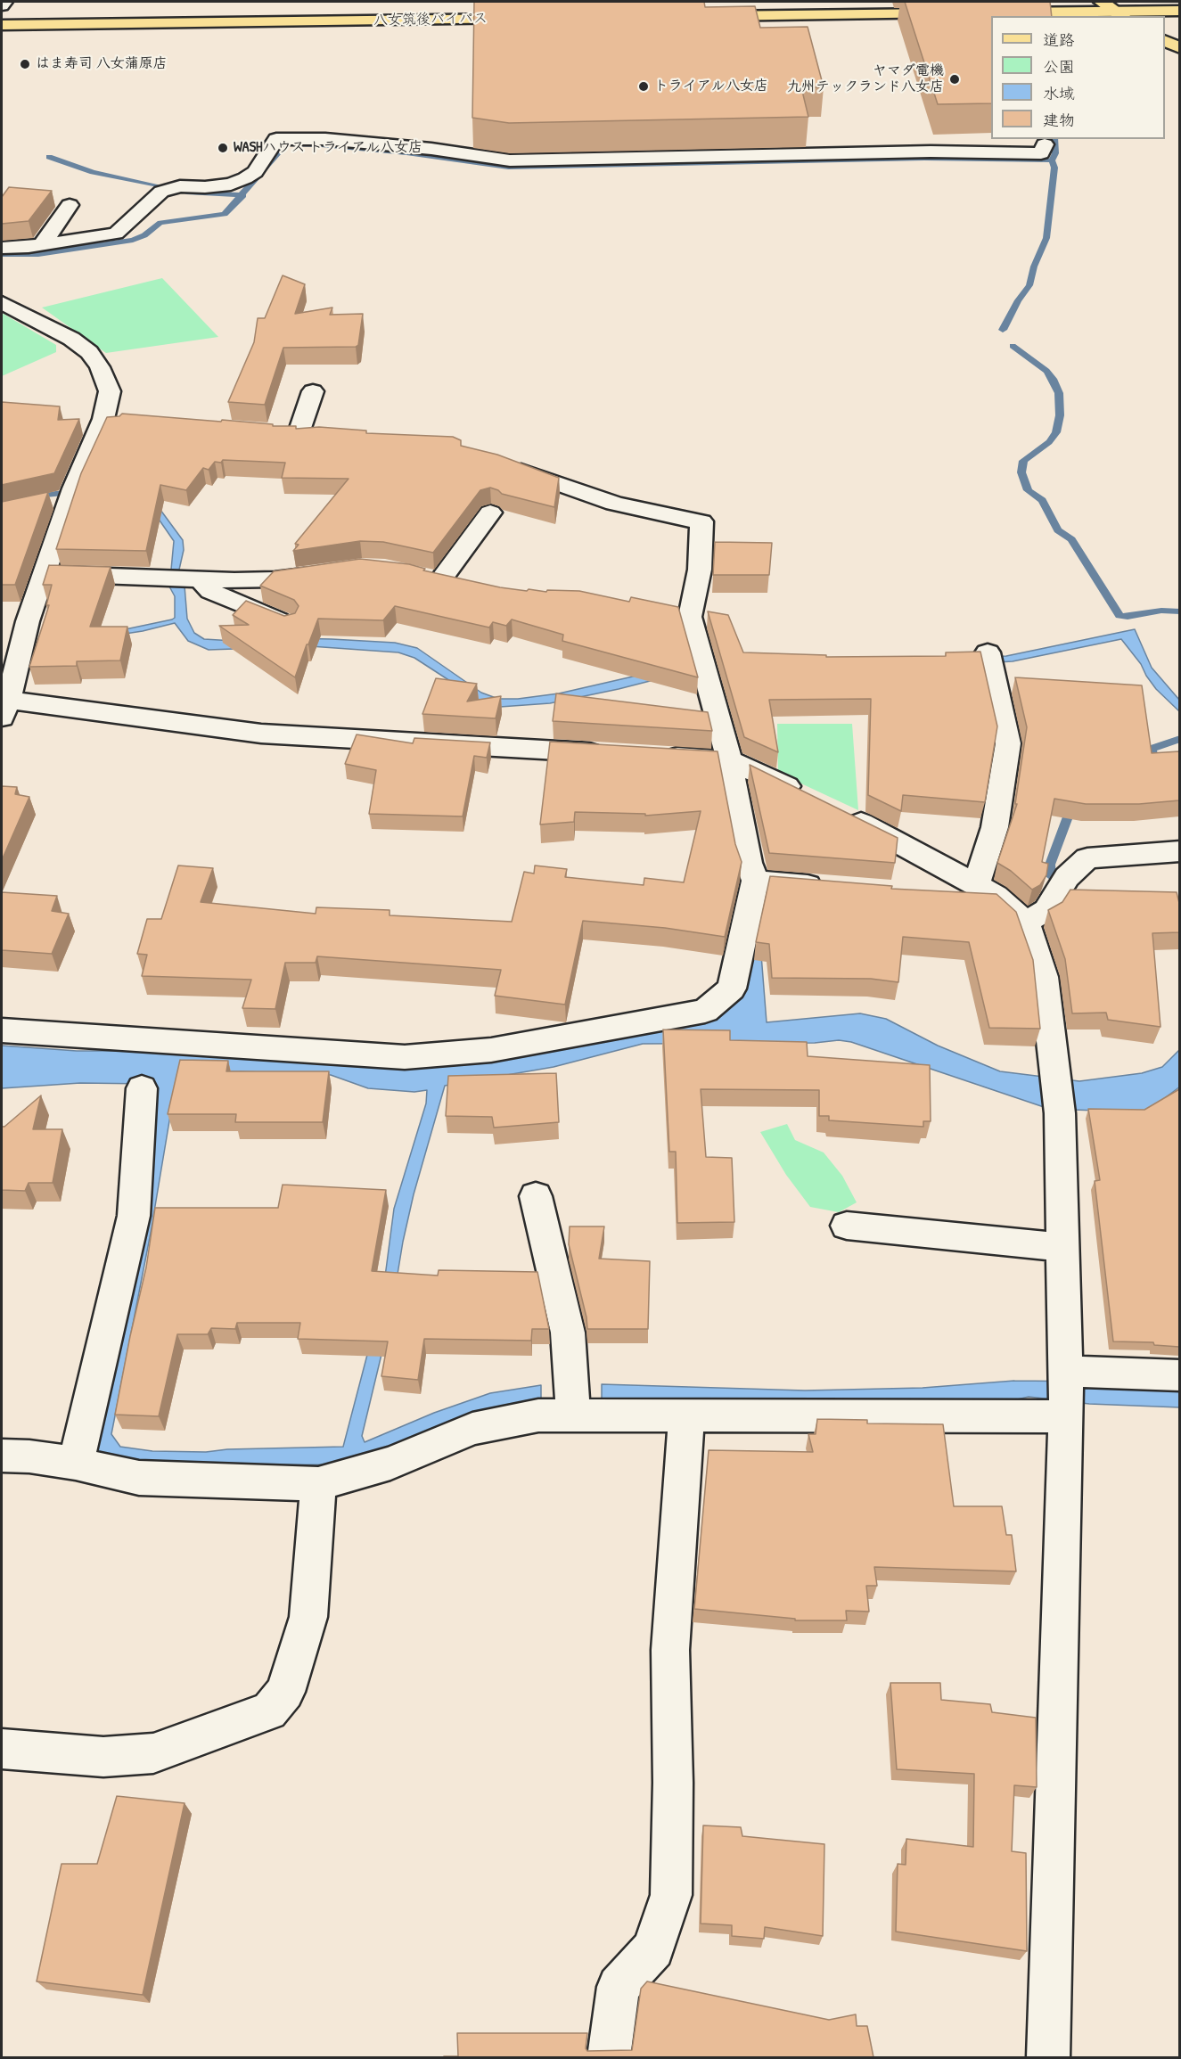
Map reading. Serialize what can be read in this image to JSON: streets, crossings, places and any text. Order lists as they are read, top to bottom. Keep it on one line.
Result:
{"streets":{"main road":["八女筑後バイパス"]},"places":["はま寿司 八女蒲原店","ヤマダ電機 九州テックランド八女店","トライアル八女店","WASHハウス トライアル八女店"],"legend":["道路","公園","水域","建物"]}
